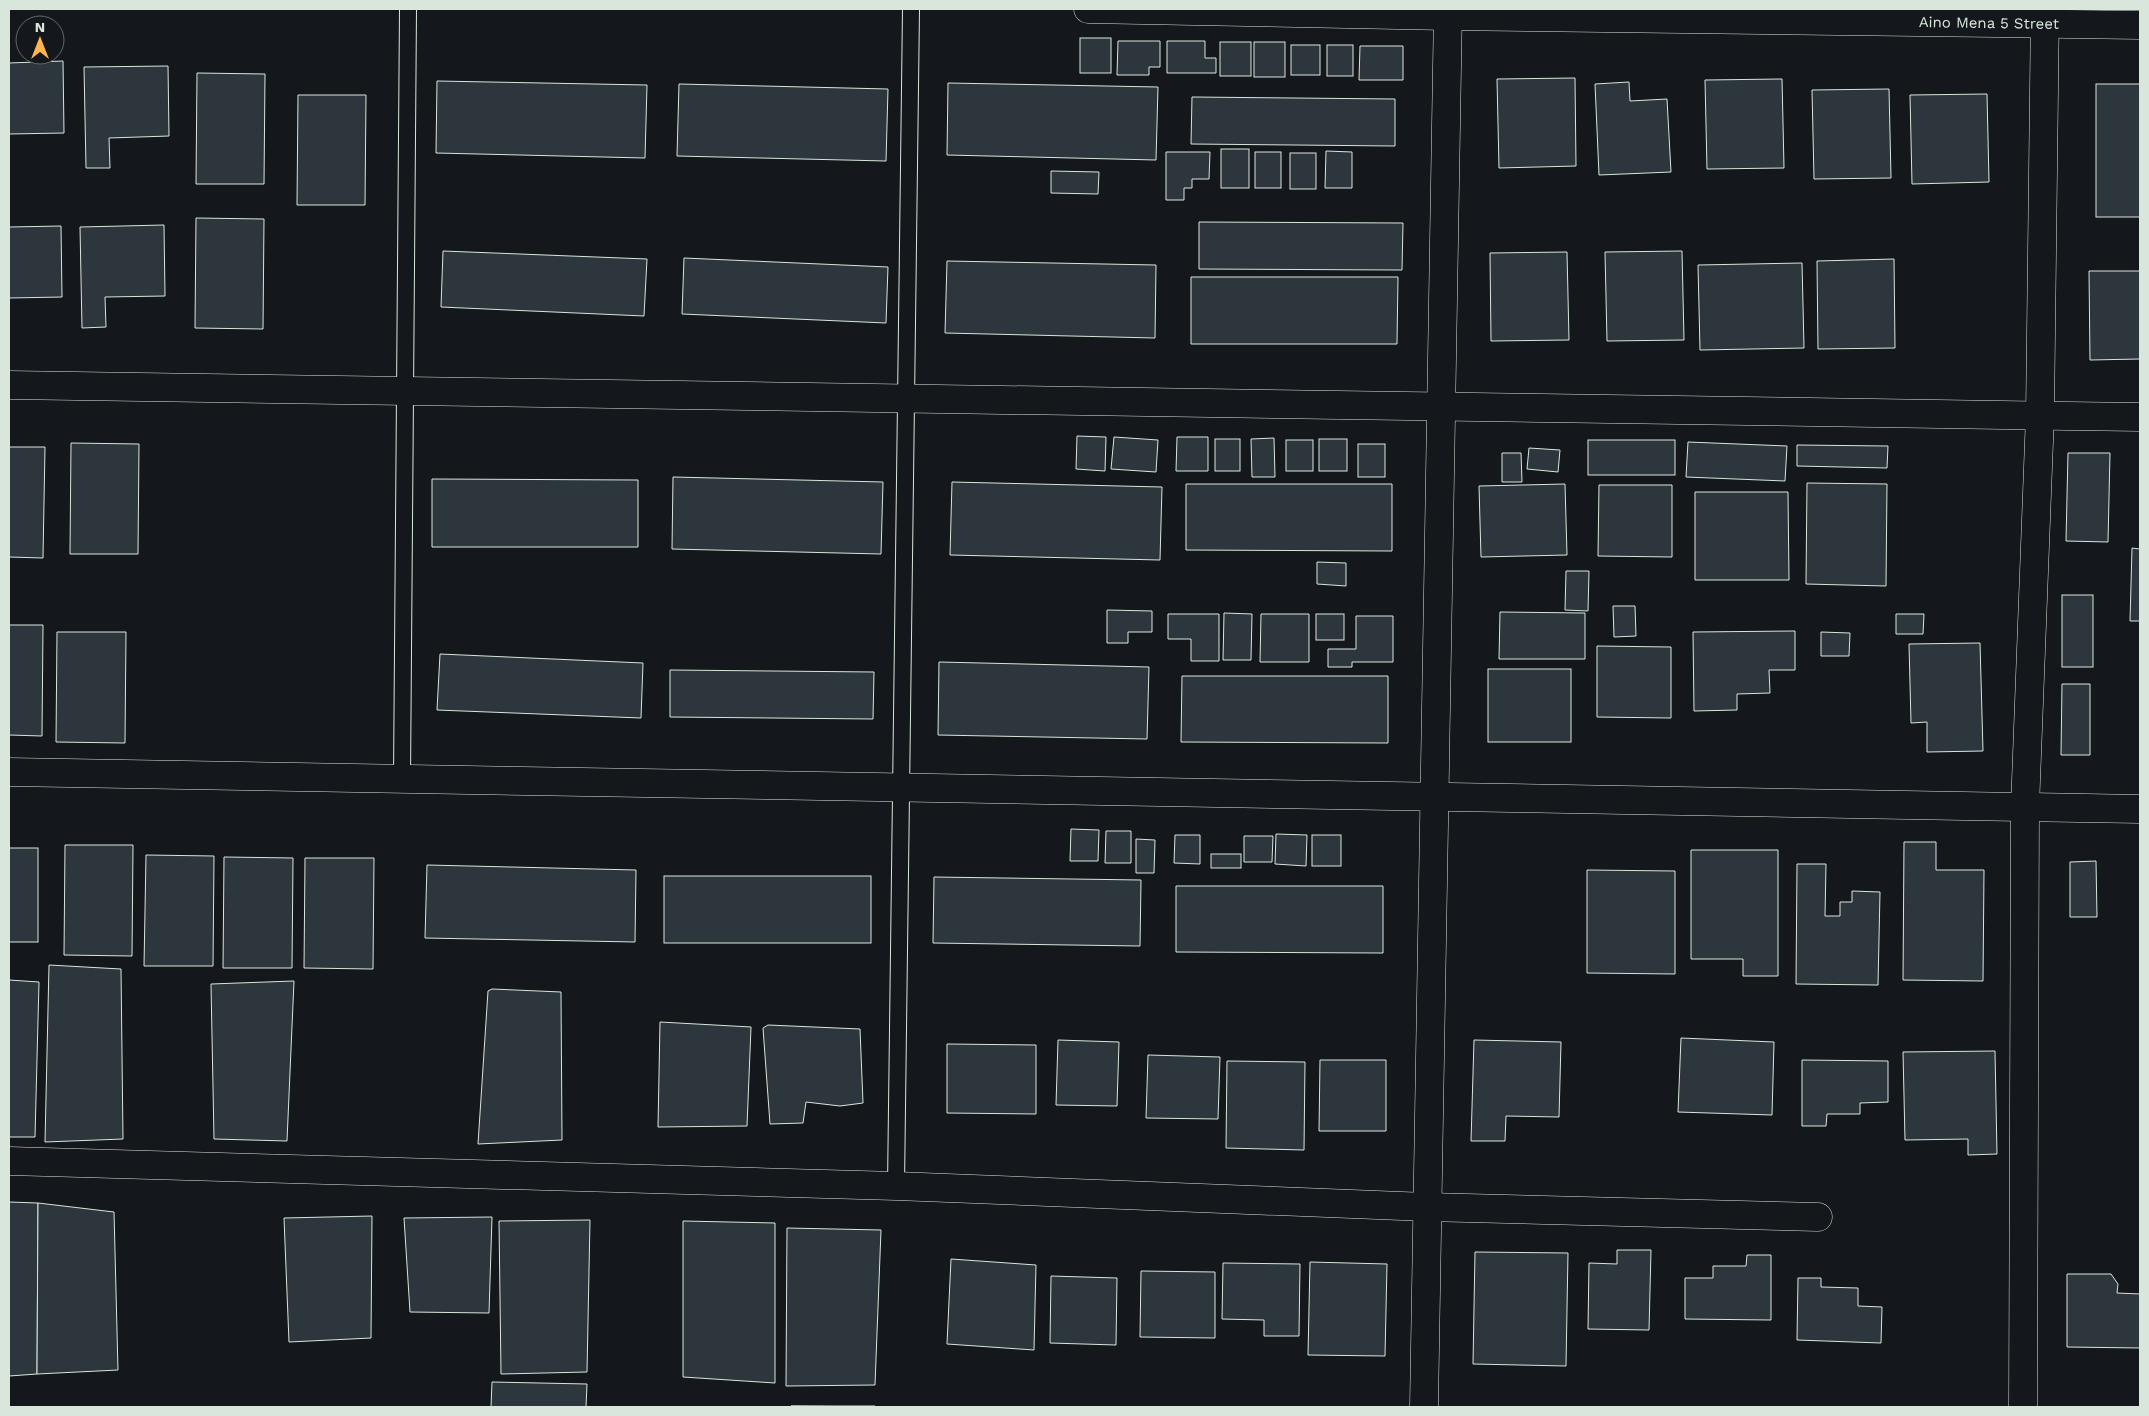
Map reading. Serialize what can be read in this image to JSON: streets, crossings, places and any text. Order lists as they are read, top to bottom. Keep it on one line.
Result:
{"streets":{"street":["Aino Mena 5 Street"]},"north":"top"}
